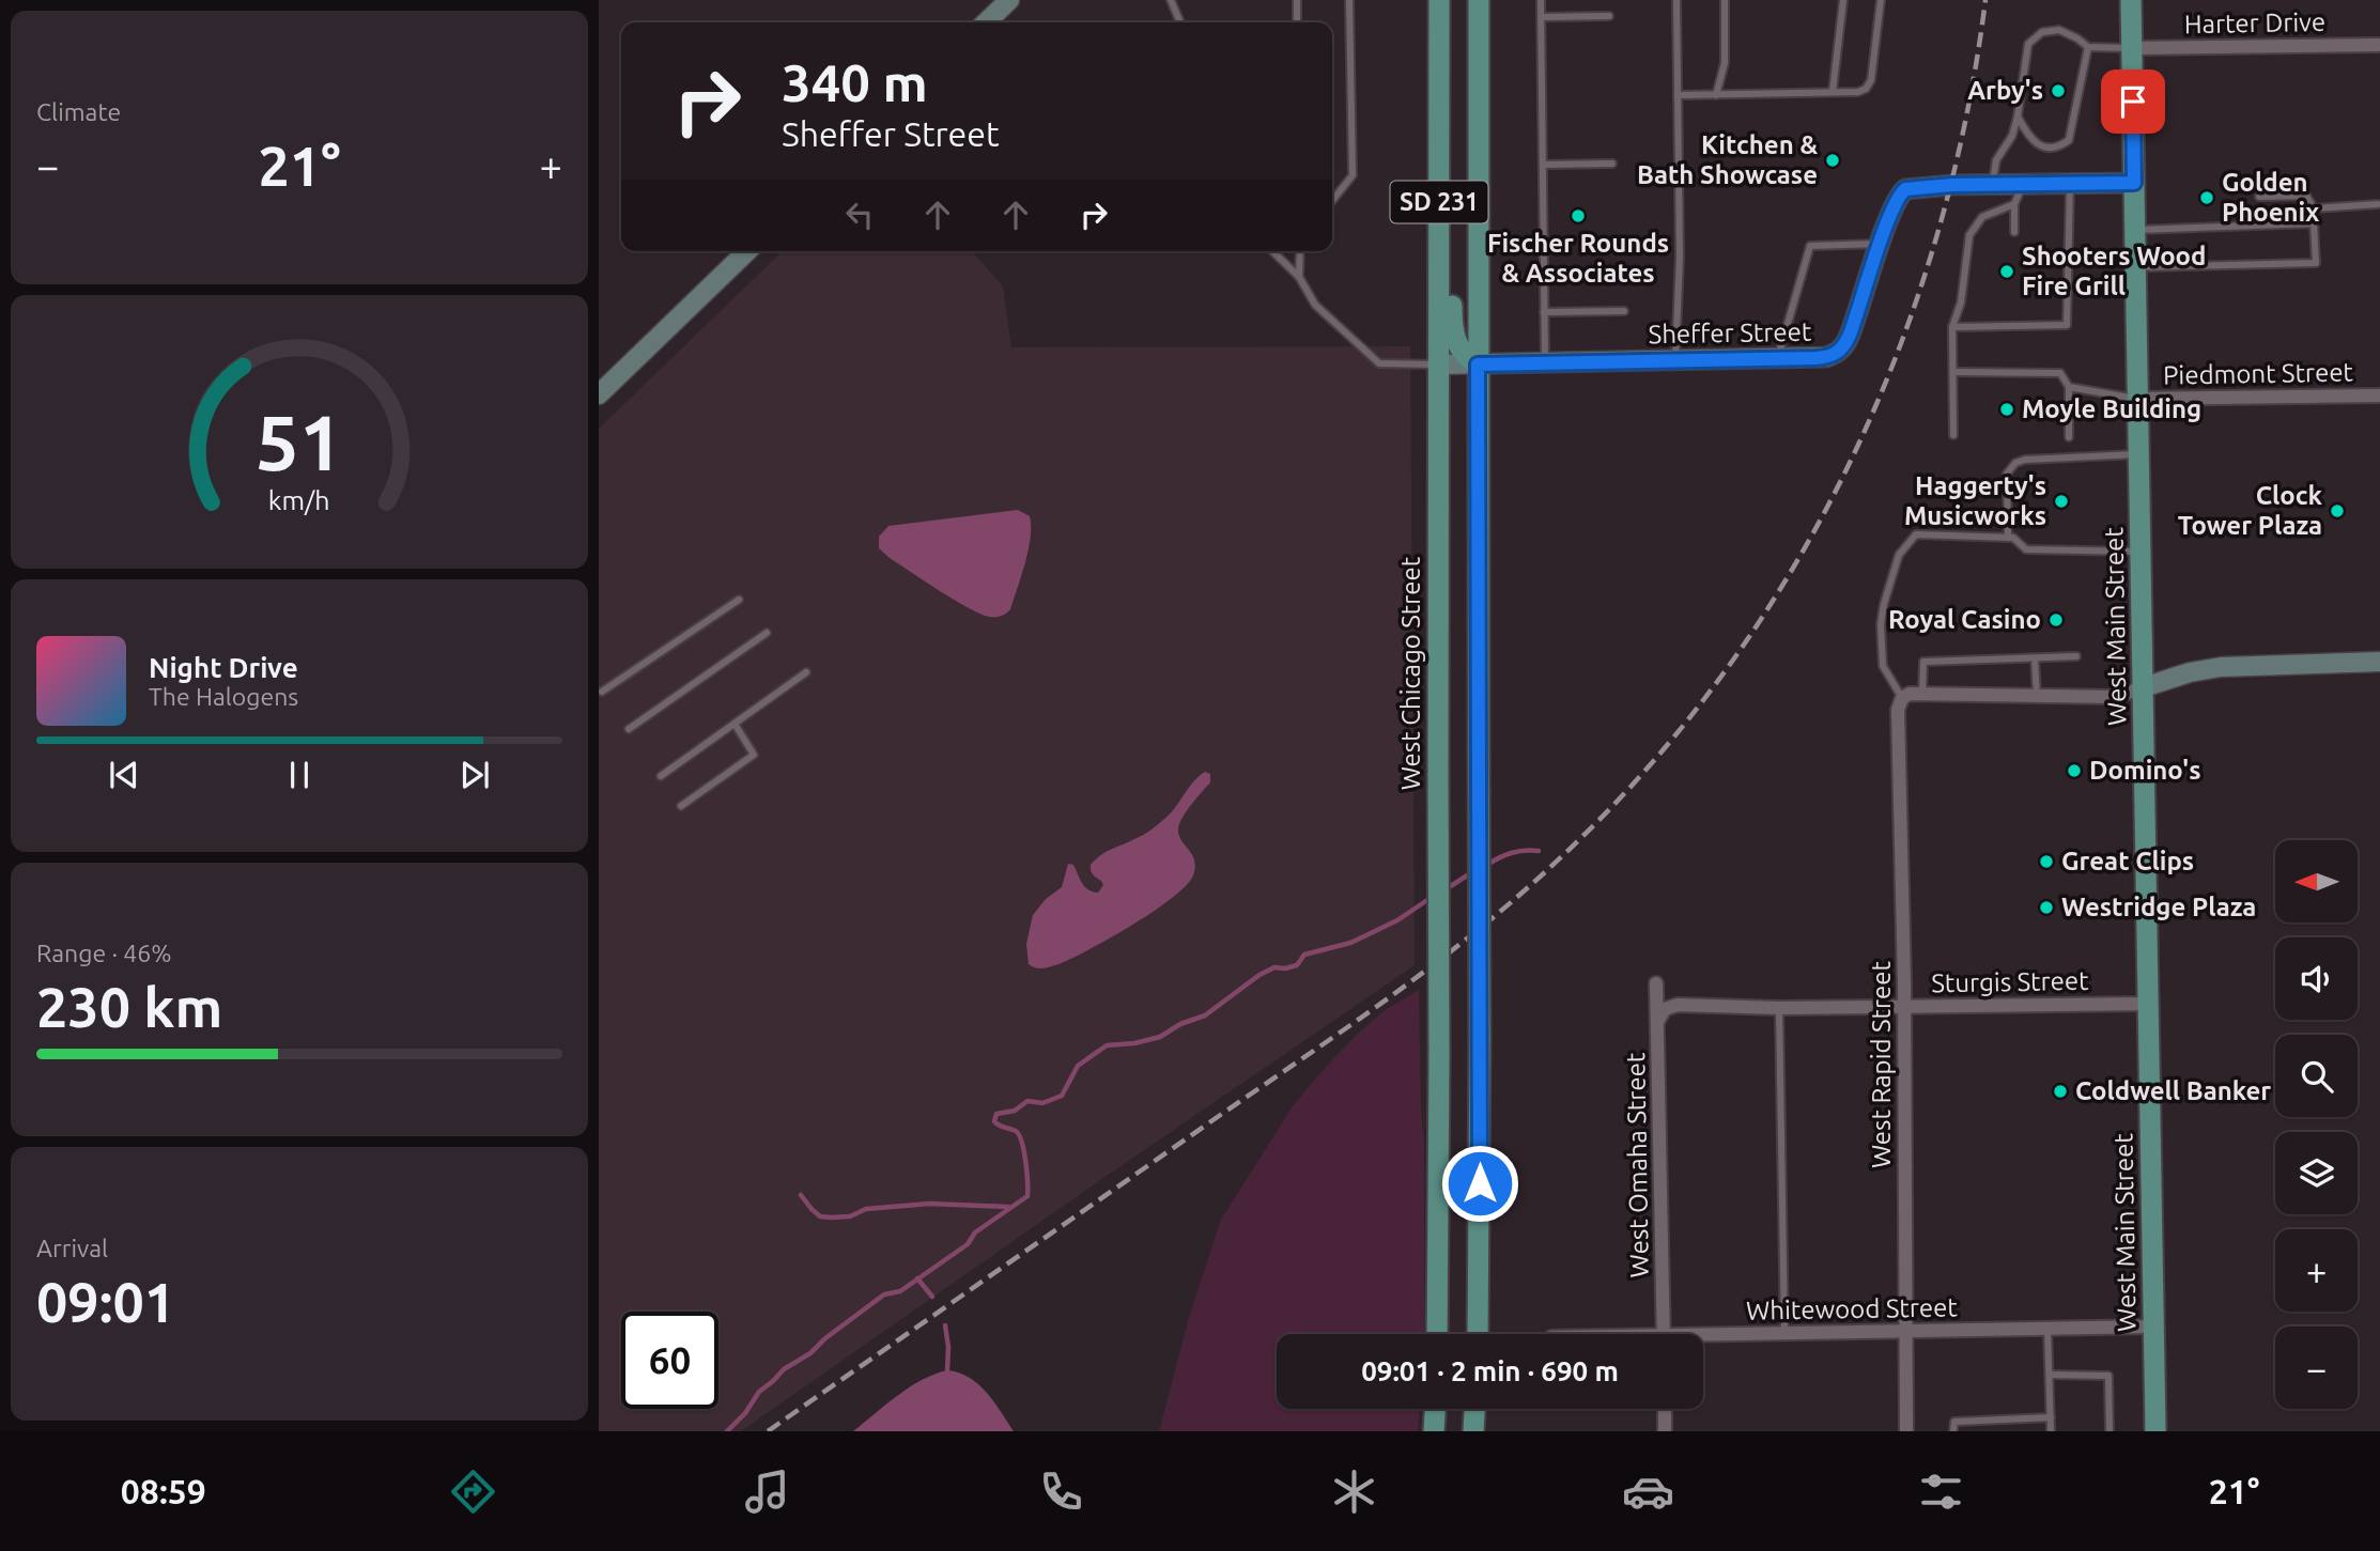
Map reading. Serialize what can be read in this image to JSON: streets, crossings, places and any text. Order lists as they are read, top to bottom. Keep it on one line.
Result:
{"streets":{"main road":["SD 231","West Main Street","West Chicago Street"],"street":["Harter Drive","Sheffer Street","Piedmont Street","Sturgis Street","West Rapid Street","West Omaha Street","Whitewood Street"]},"crossings":[["Harter Drive","West Main Street"],["SD 231","Sheffer Street"],["Sheffer Street","West Main Street"],["Sheffer Street","West Chicago Street"],["Piedmont Street","West Main Street"],["West Main Street","Sturgis Street"],["West Main Street","Whitewood Street"],["Sturgis Street","West Rapid Street"],["Sturgis Street","West Omaha Street"],["West Rapid Street","Whitewood Street"]],"places":["Arby's","Kitchen & Bath Showcase","Golden Phoenix","Fischer Rounds & Associates","Shooters Wood Fire Grill","Moyle Building","Haggerty's Musicworks","Clock Tower Plaza","Royal Casino","Domino's","Great Clips","Westridge Plaza","Coldwell Banker"],"north":"left","page":{"tile":["Climate",["Range · 46%","230 km"],["Arrival","09:01"]],"turn":["340 m","Sheffer Street"],"heat":["−","21°","+"],"song":["Night Drive","The Halogens"],"map_buttons":["+","−"],"limit":"60","trip":"09:01 · 2 min · 690 m","tabs":["08:59","21°"],"gauge":["51","km/h"]}}
